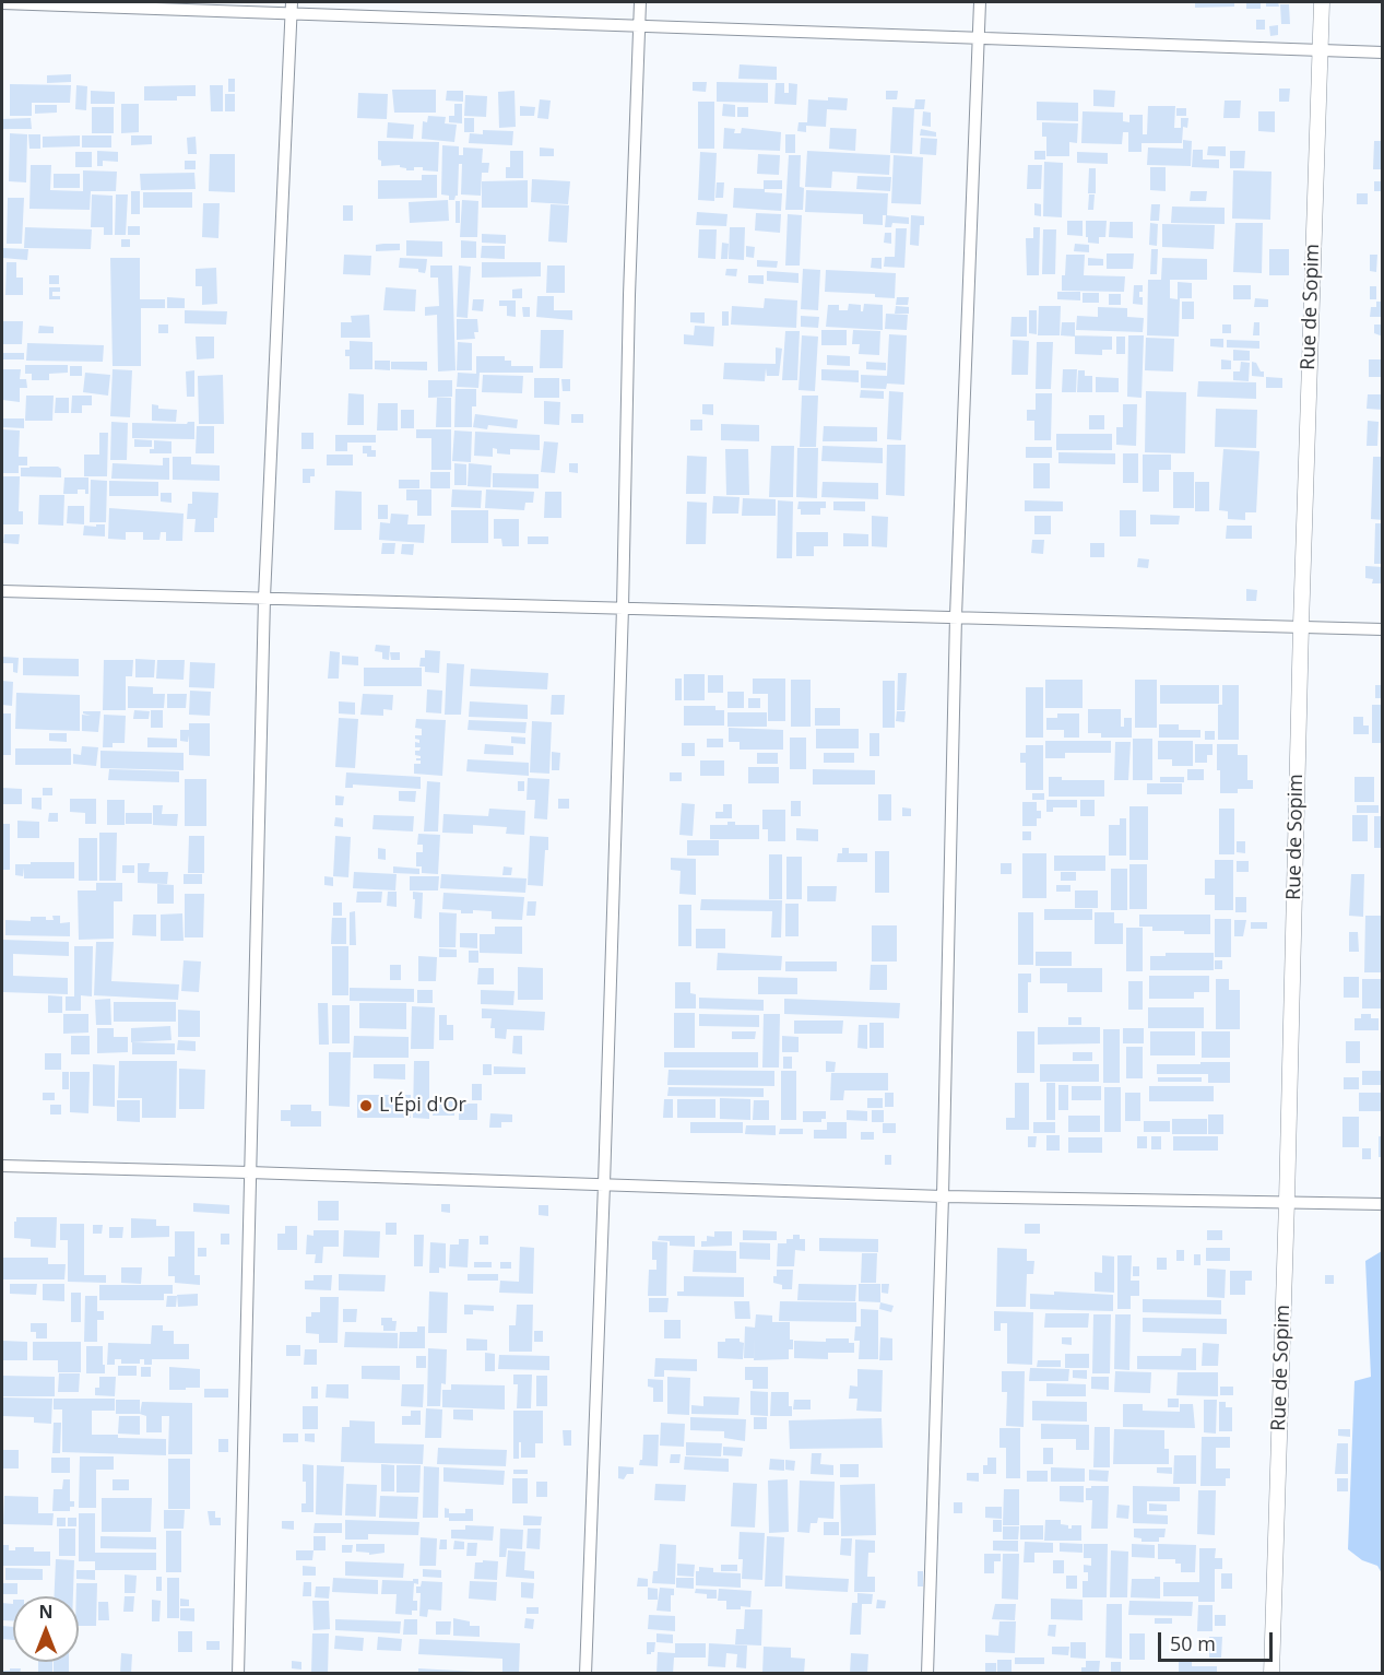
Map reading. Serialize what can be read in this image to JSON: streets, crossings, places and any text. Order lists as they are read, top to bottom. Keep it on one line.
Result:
{"streets":{"street":["Rue de Sopim"]},"places":["L'Épi d'Or"],"scale_bar":"50 m","north":"top"}
